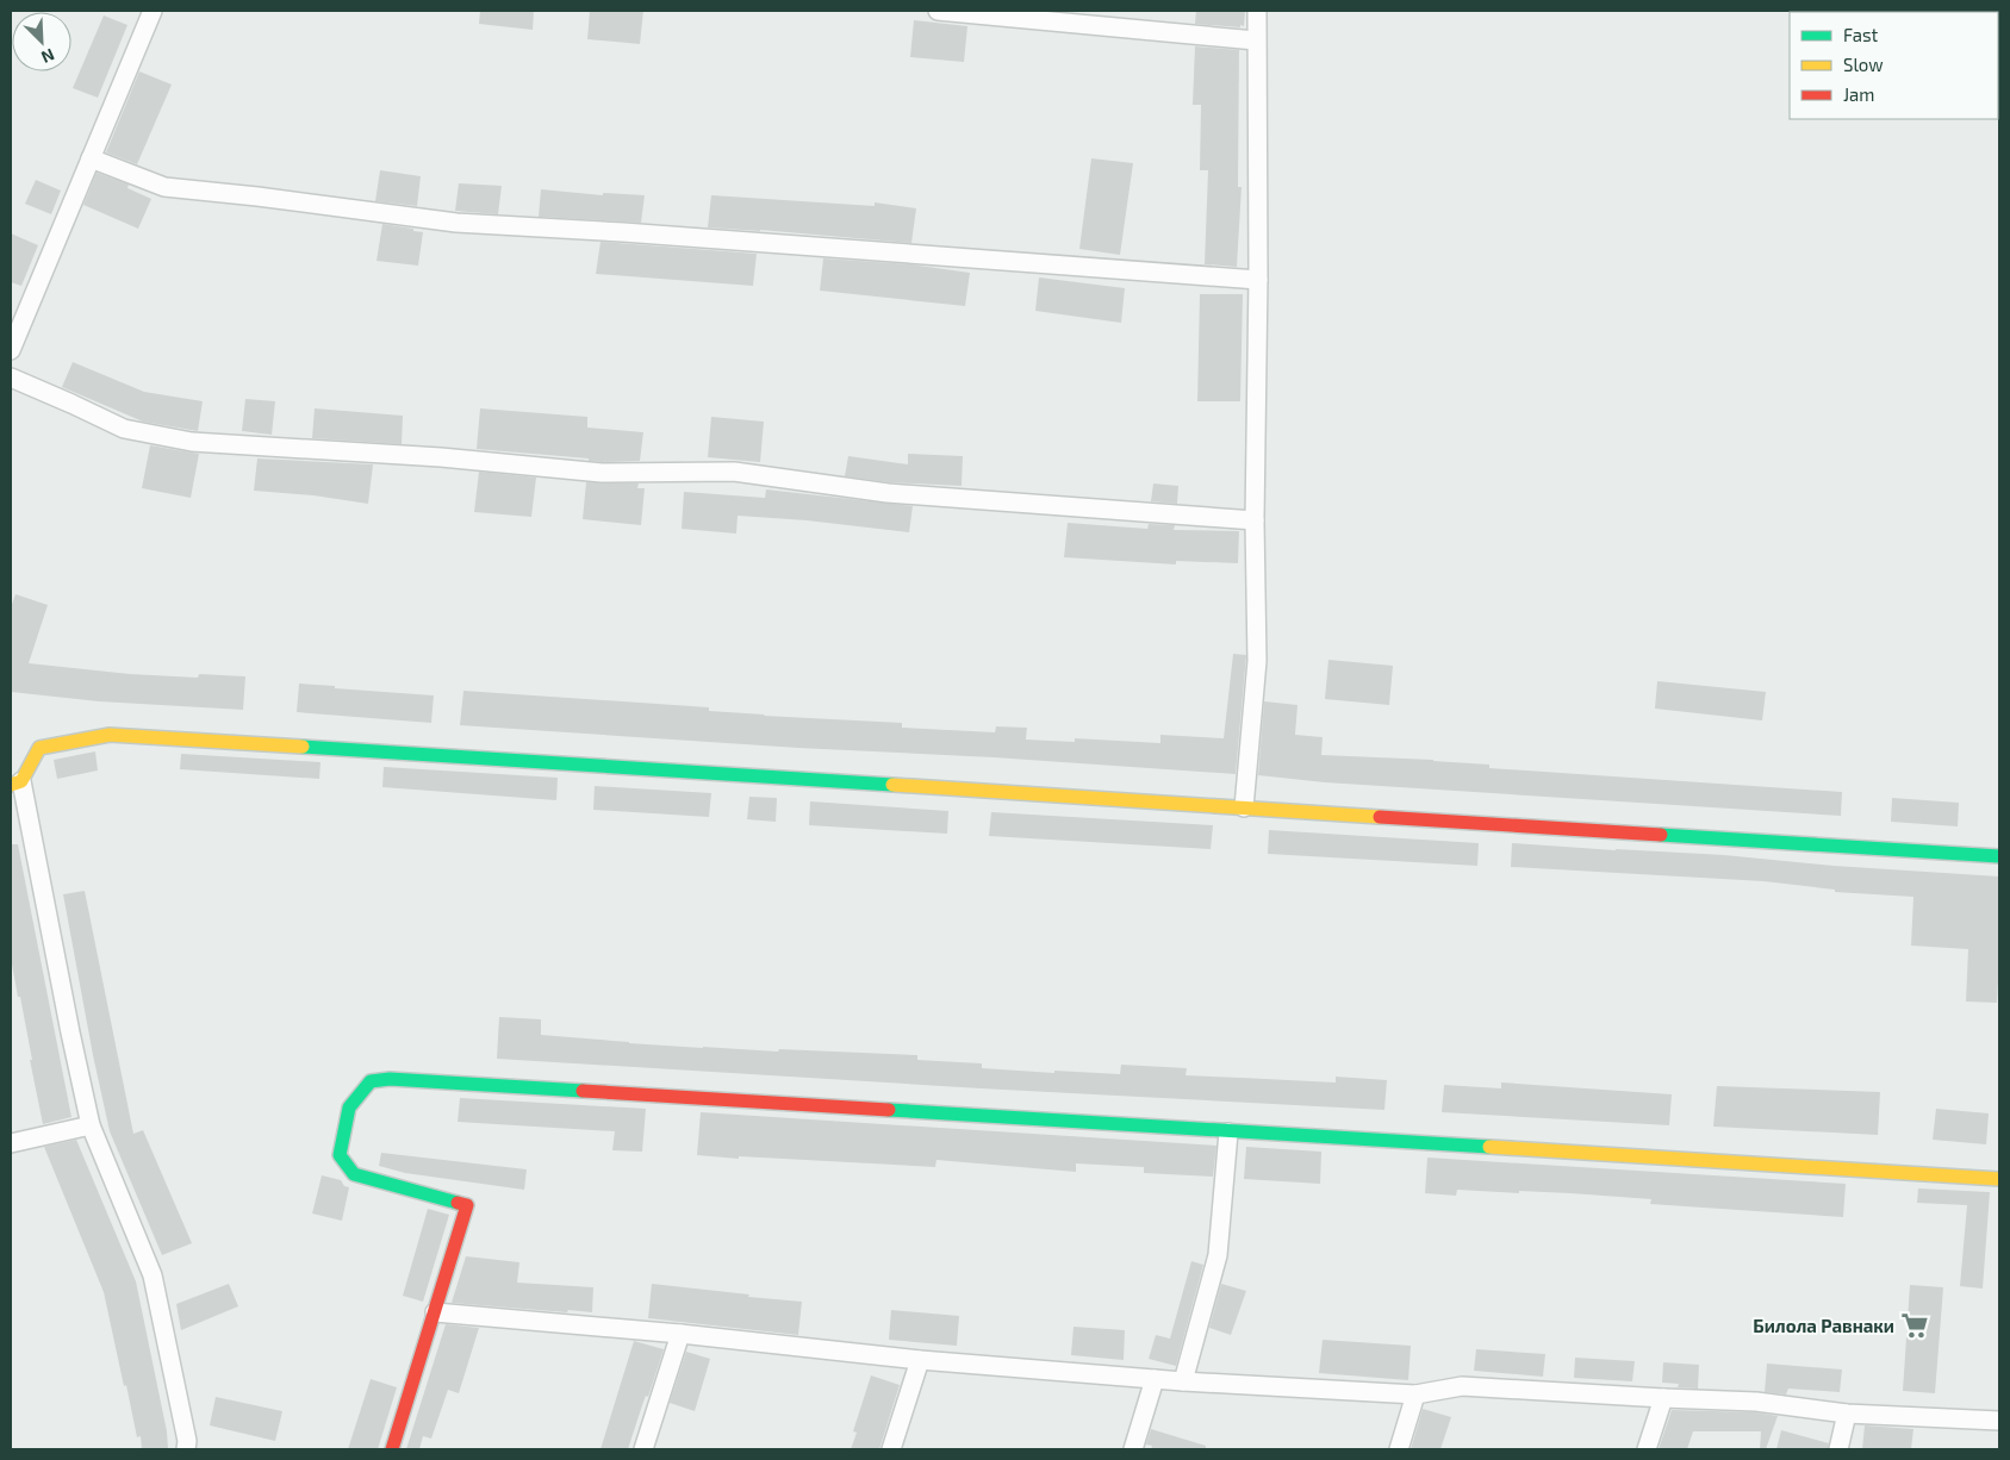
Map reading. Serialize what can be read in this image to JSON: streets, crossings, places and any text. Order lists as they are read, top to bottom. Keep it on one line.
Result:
{"places":{"supermarket":["Билола Равнаки"]},"legend":["Fast","Slow","Jam"],"north":"bottom right"}
